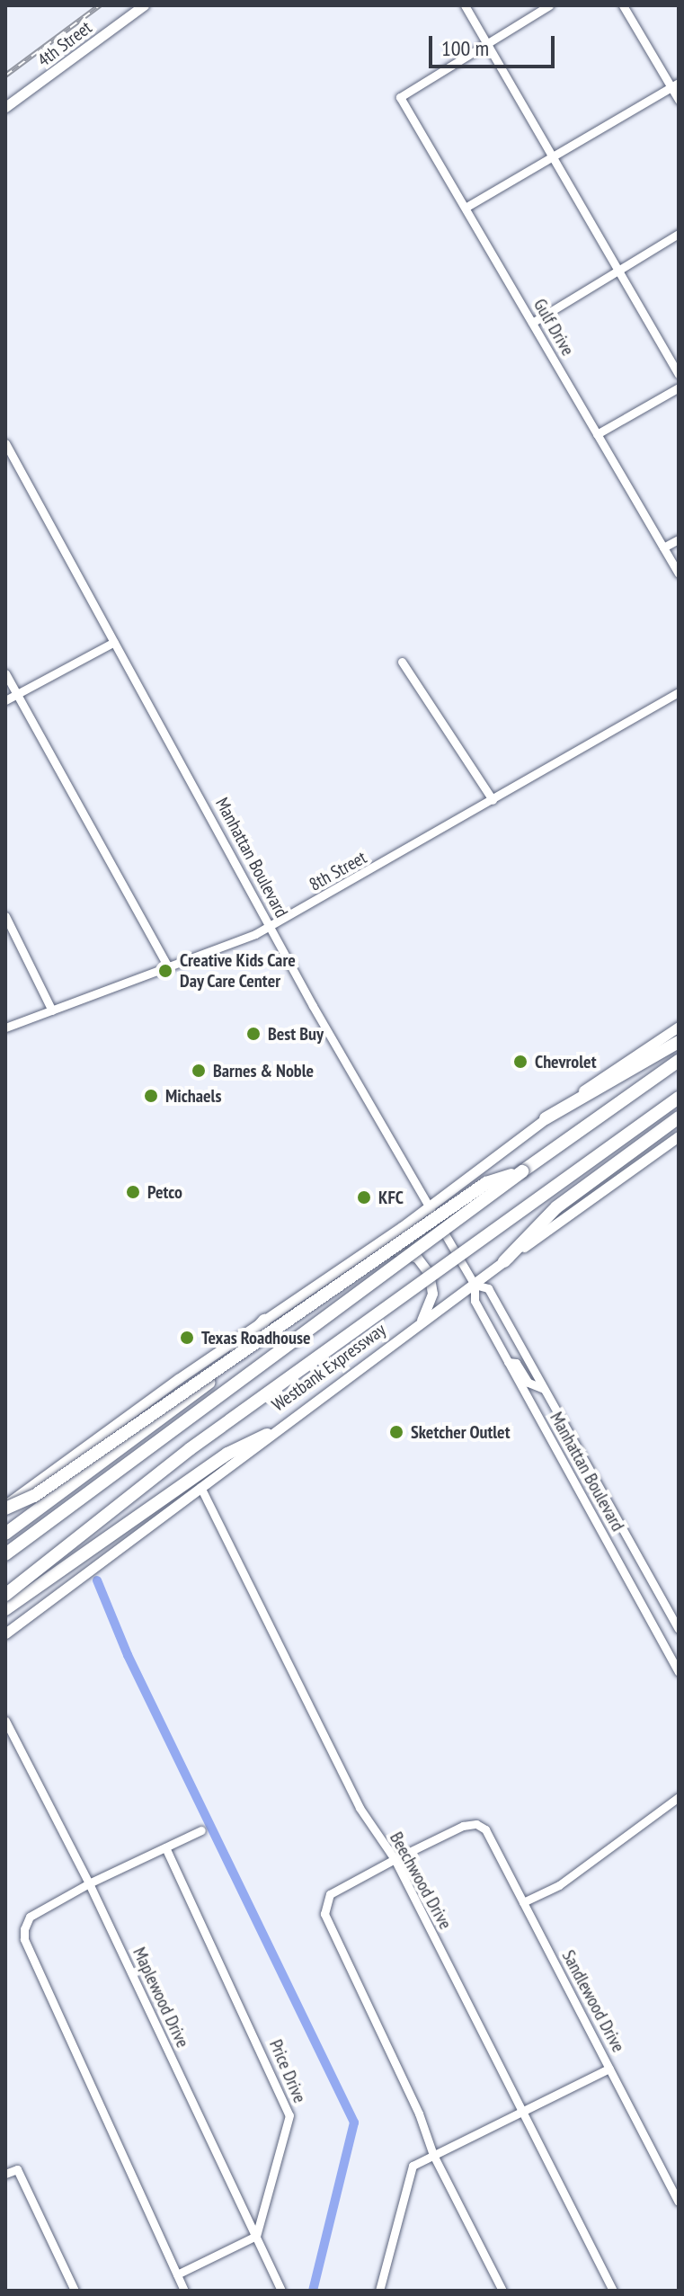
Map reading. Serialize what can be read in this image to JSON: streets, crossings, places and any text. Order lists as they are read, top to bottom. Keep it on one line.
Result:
{"streets":{"highway":["Westbank Expressway"],"main road":["4th Street"],"street":["Gulf Drive","Manhattan Boulevard","8th Street","Beechwood Drive","Maplewood Drive","Sandlewood Drive","Price Drive"]},"crossings":[["Manhattan Boulevard","8th Street"],["Manhattan Boulevard","Westbank Expressway"],["Beechwood Drive","Sandlewood Drive"],["Maplewood Drive","Price Drive"]],"places":["Creative Kids Care Day Care Center","Best Buy","Chevrolet","Barnes & Noble","Michaels","Petco","KFC","Texas Roadhouse","Sketcher Outlet"],"scale_bar":"100 m"}
